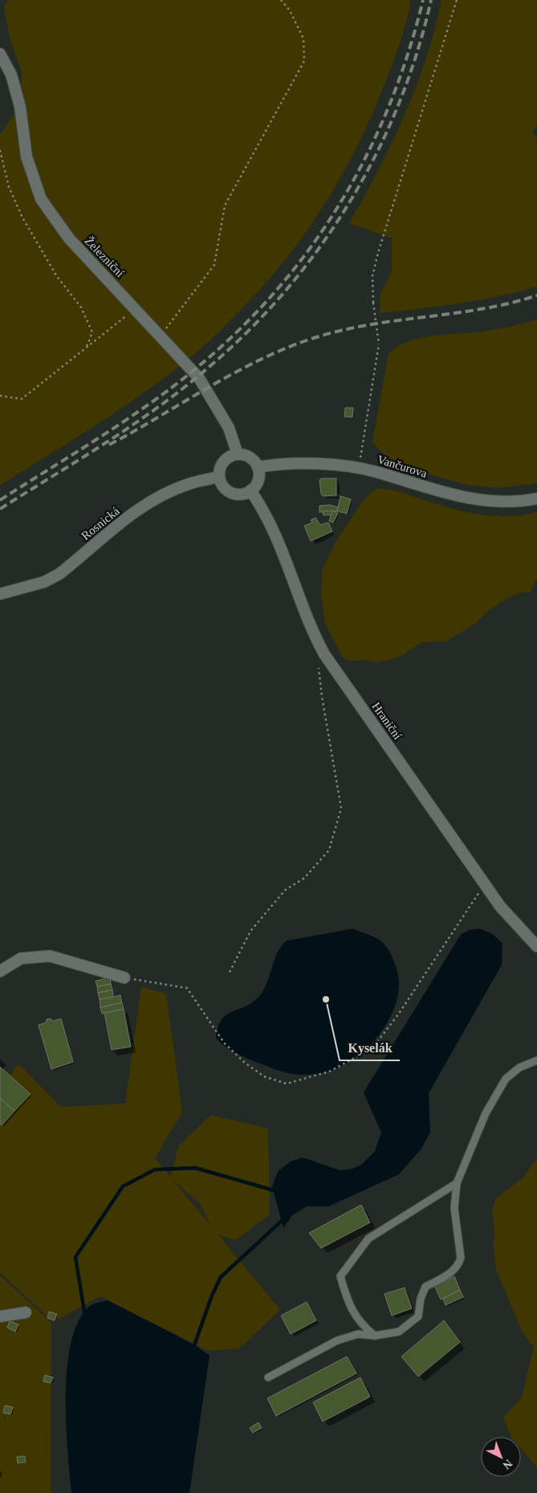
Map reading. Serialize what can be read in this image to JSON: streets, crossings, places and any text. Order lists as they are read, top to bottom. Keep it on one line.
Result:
{"streets":{"street":["Železniční","Vančurova","Rosnická","Hraniční"]},"crossings":[["Železniční","Vančurova"],["Železniční","Rosnická"],["Železniční","Hraniční"],["Vančurova","Rosnická"],["Vančurova","Hraniční"],["Rosnická","Hraniční"]],"places":["Kyselák"],"north":"bottom right"}
